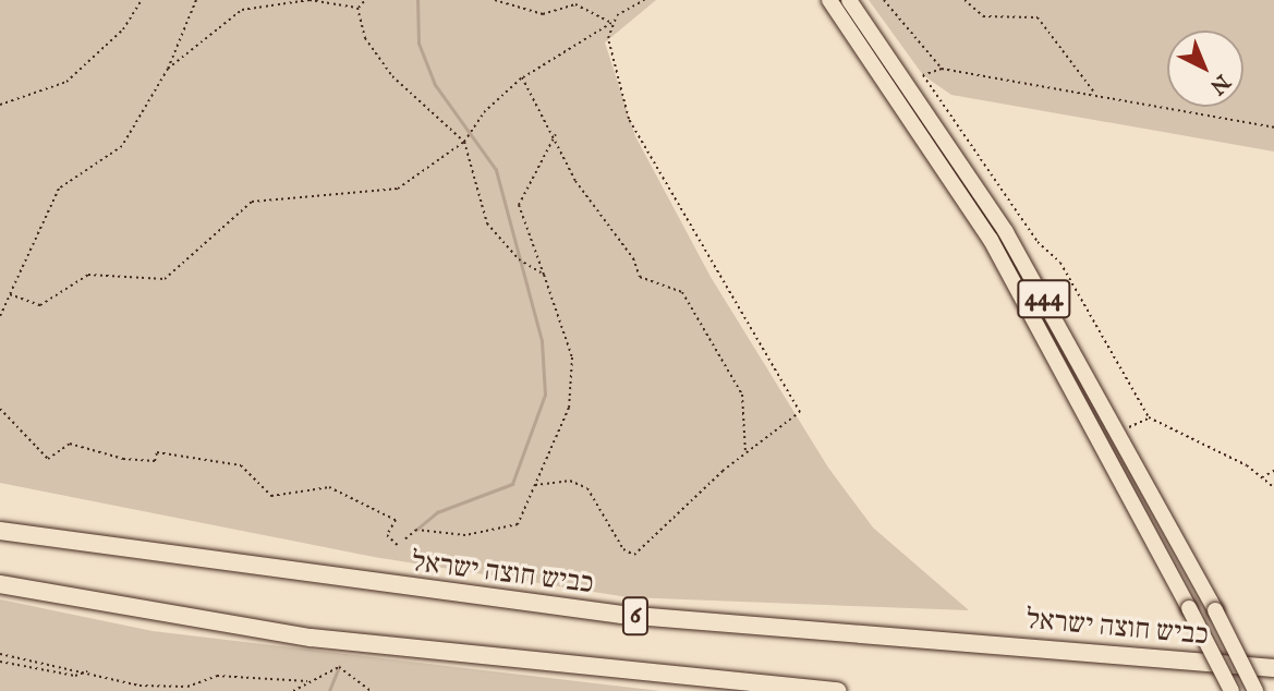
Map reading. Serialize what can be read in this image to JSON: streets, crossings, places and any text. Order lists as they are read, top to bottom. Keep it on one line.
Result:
{"streets":{"highway":["כביש חוצה ישראל","6"],"main road":["444"]},"north":"bottom right"}
